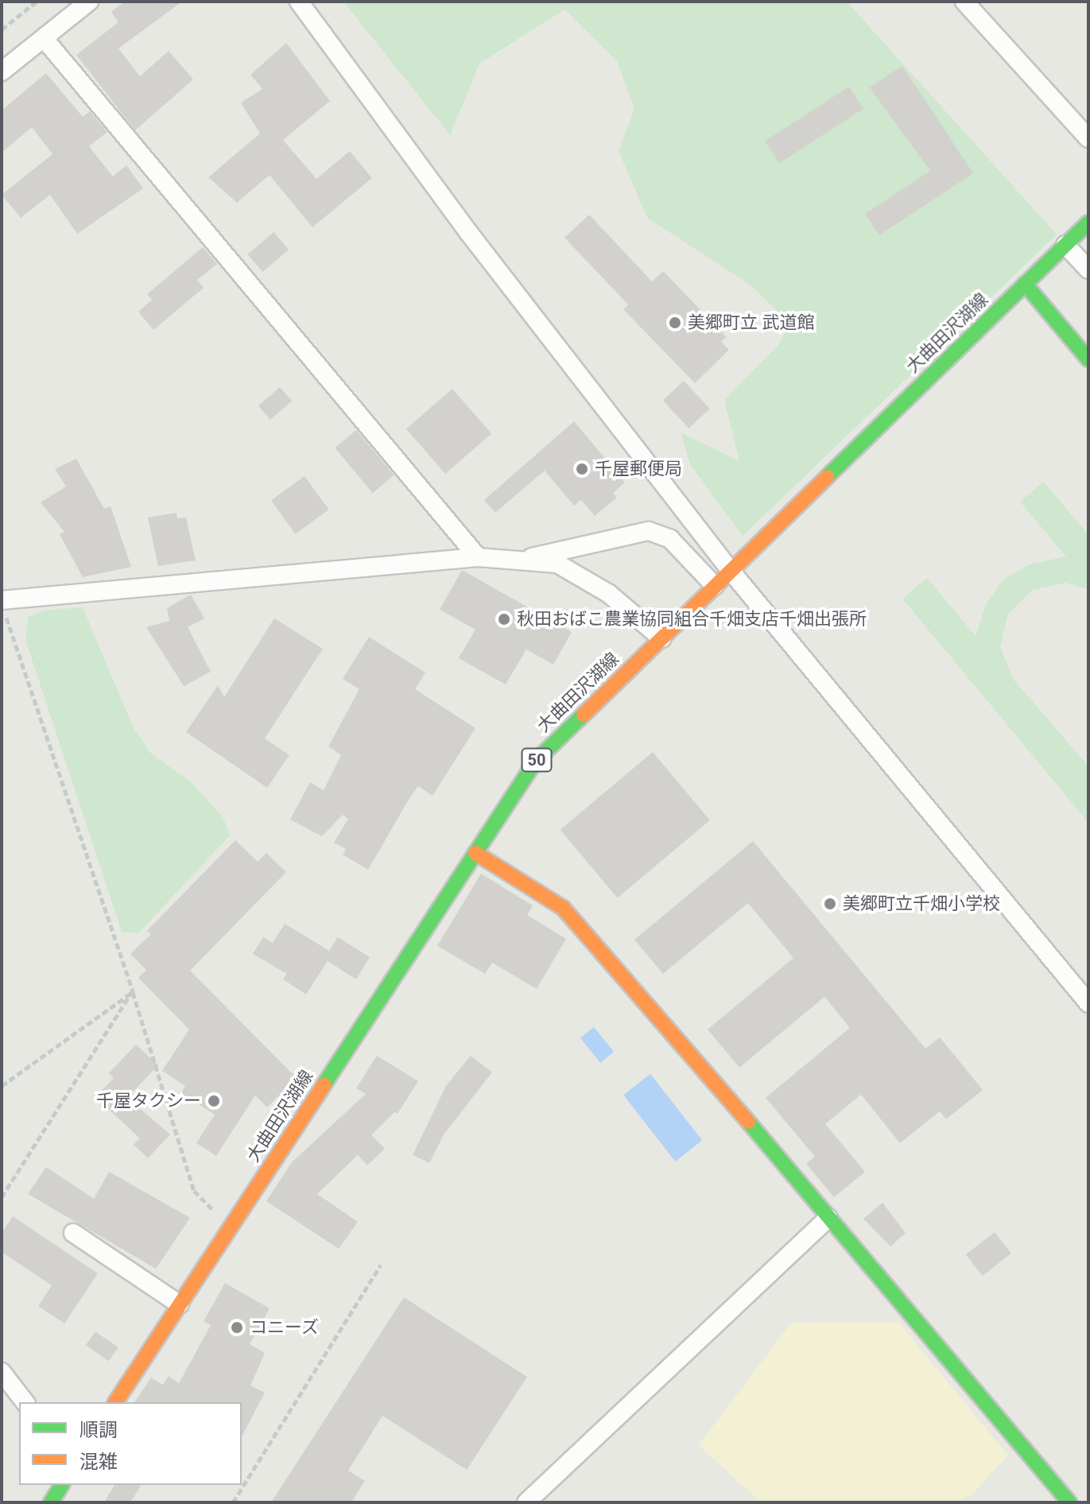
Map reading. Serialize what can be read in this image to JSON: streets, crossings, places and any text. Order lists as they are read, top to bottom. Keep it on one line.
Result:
{"streets":{"main road":["大曲田沢湖線","50"]},"places":["美郷町立 武道館","千屋郵便局","秋田おばこ農業協同組合千畑支店千畑出張所","美郷町立千畑小学校","千屋タクシー","コニーズ"],"legend":["順調","混雑"]}
